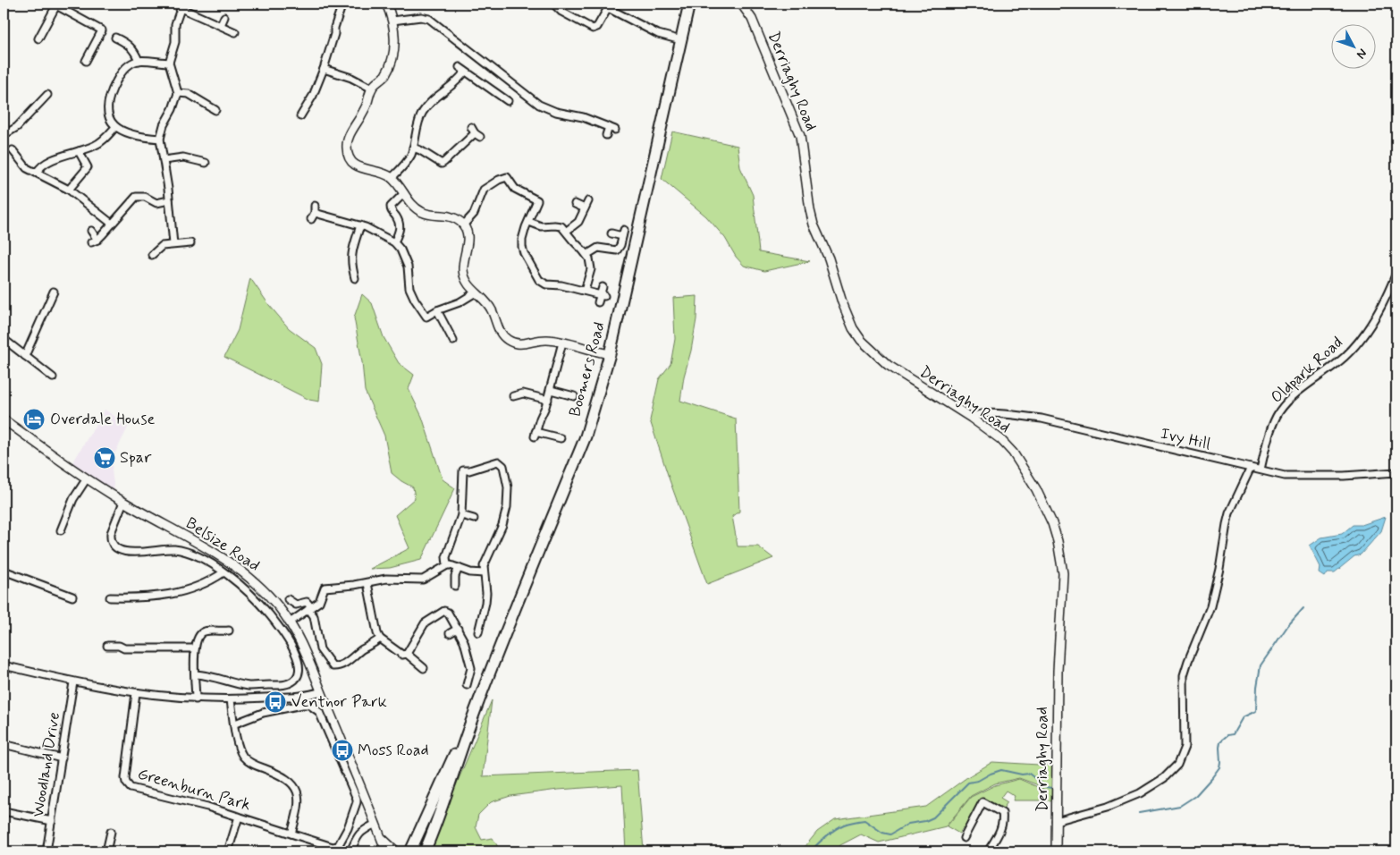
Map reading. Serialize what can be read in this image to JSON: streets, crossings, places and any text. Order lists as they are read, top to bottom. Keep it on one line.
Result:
{"streets":{"main road":["Boomers Road"],"street":["Derriaghy Road","Oldpark Road","Ivy Hill","Belsize Road","Woodland Drive","Greenburn Park"]},"crossings":[["Derriaghy Road","Ivy Hill"],["Oldpark Road","Ivy Hill"]],"places":{"hotel":["Overdale House"],"supermarket":["Spar"],"bus stop":["Ventnor Park","Moss Road"]},"north":"bottom right"}
